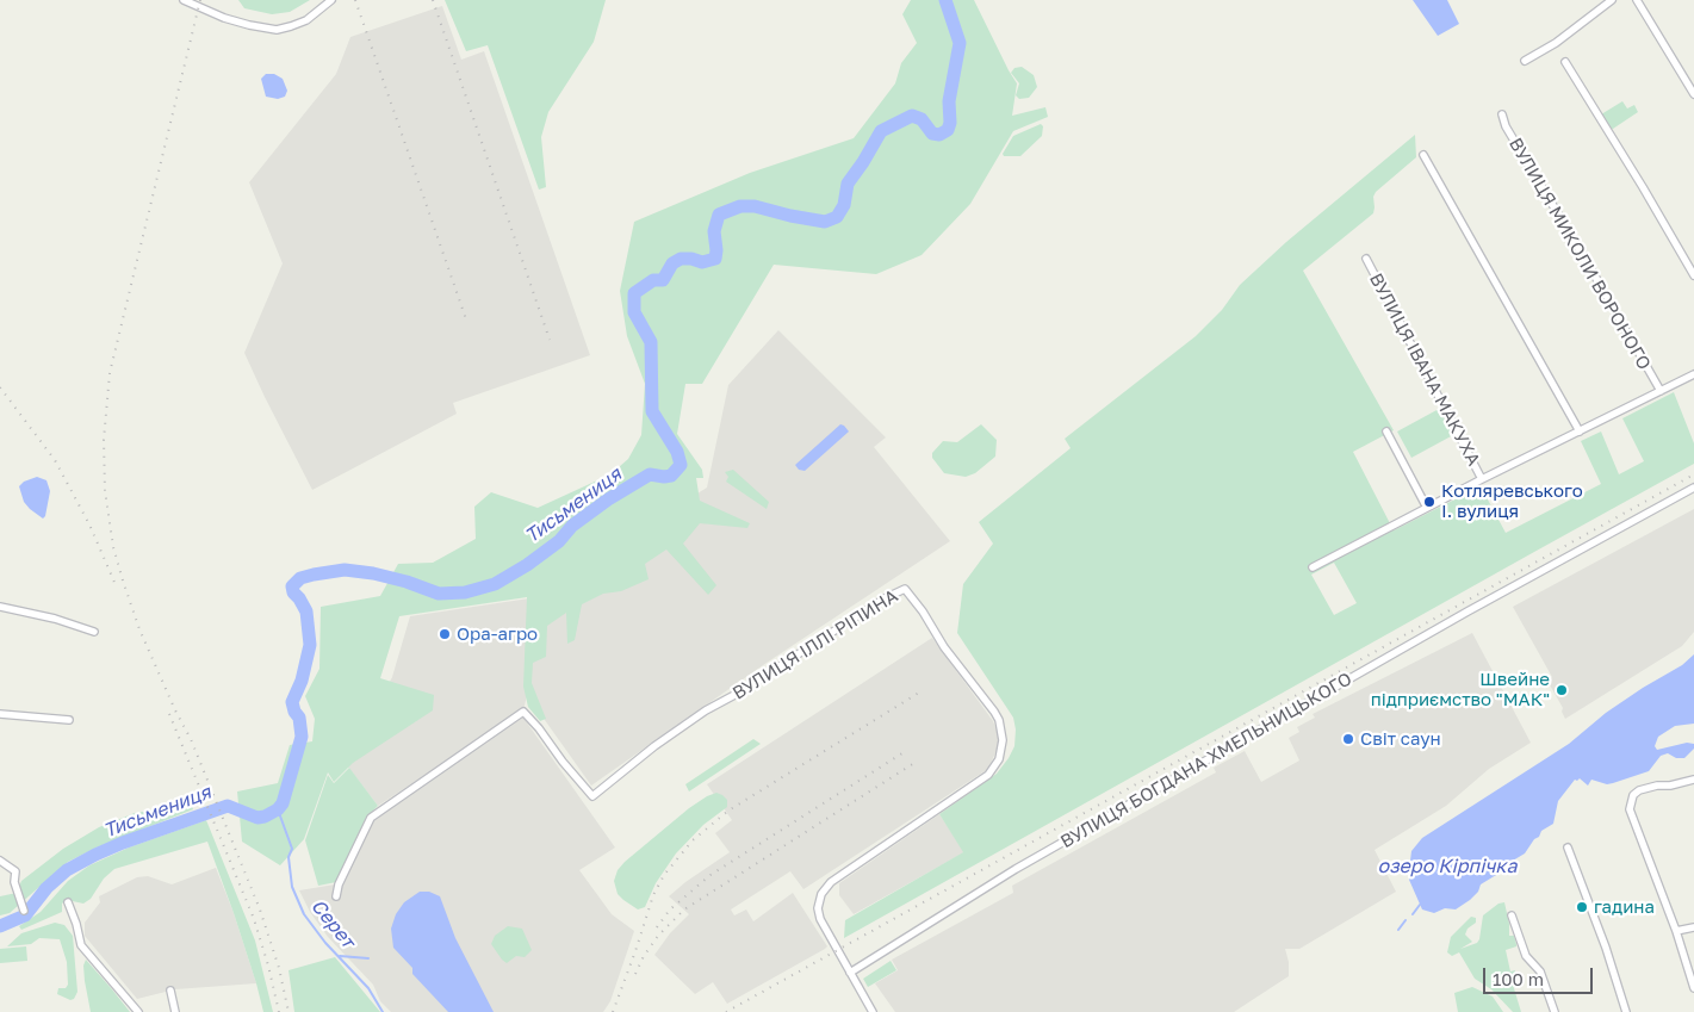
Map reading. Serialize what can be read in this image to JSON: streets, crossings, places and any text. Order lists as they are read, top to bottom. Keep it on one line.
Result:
{"streets":{"street":["ВУЛИЦЯ МИКОЛИ ВОРОНОГО","ВУЛИЦЯ ІВАНА МАКУХА","ВУЛИЦЯ ІЛЛІ РІПИНА","ВУЛИЦЯ БОГДАНА ХМЕЛЬНИЦЬКОГО"]},"crossings":[["ВУЛИЦЯ ІЛЛІ РІПИНА","ВУЛИЦЯ БОГДАНА ХМЕЛЬНИЦЬКОГО"]],"water":["Тисьмениця","озеро Кірпічка","Серет"],"places":["Котляревського І. вулиця","Ора-агро","Швейне підприємство \"МАК\"","Світ саун","гадина"],"scale_bar":"100 m"}
